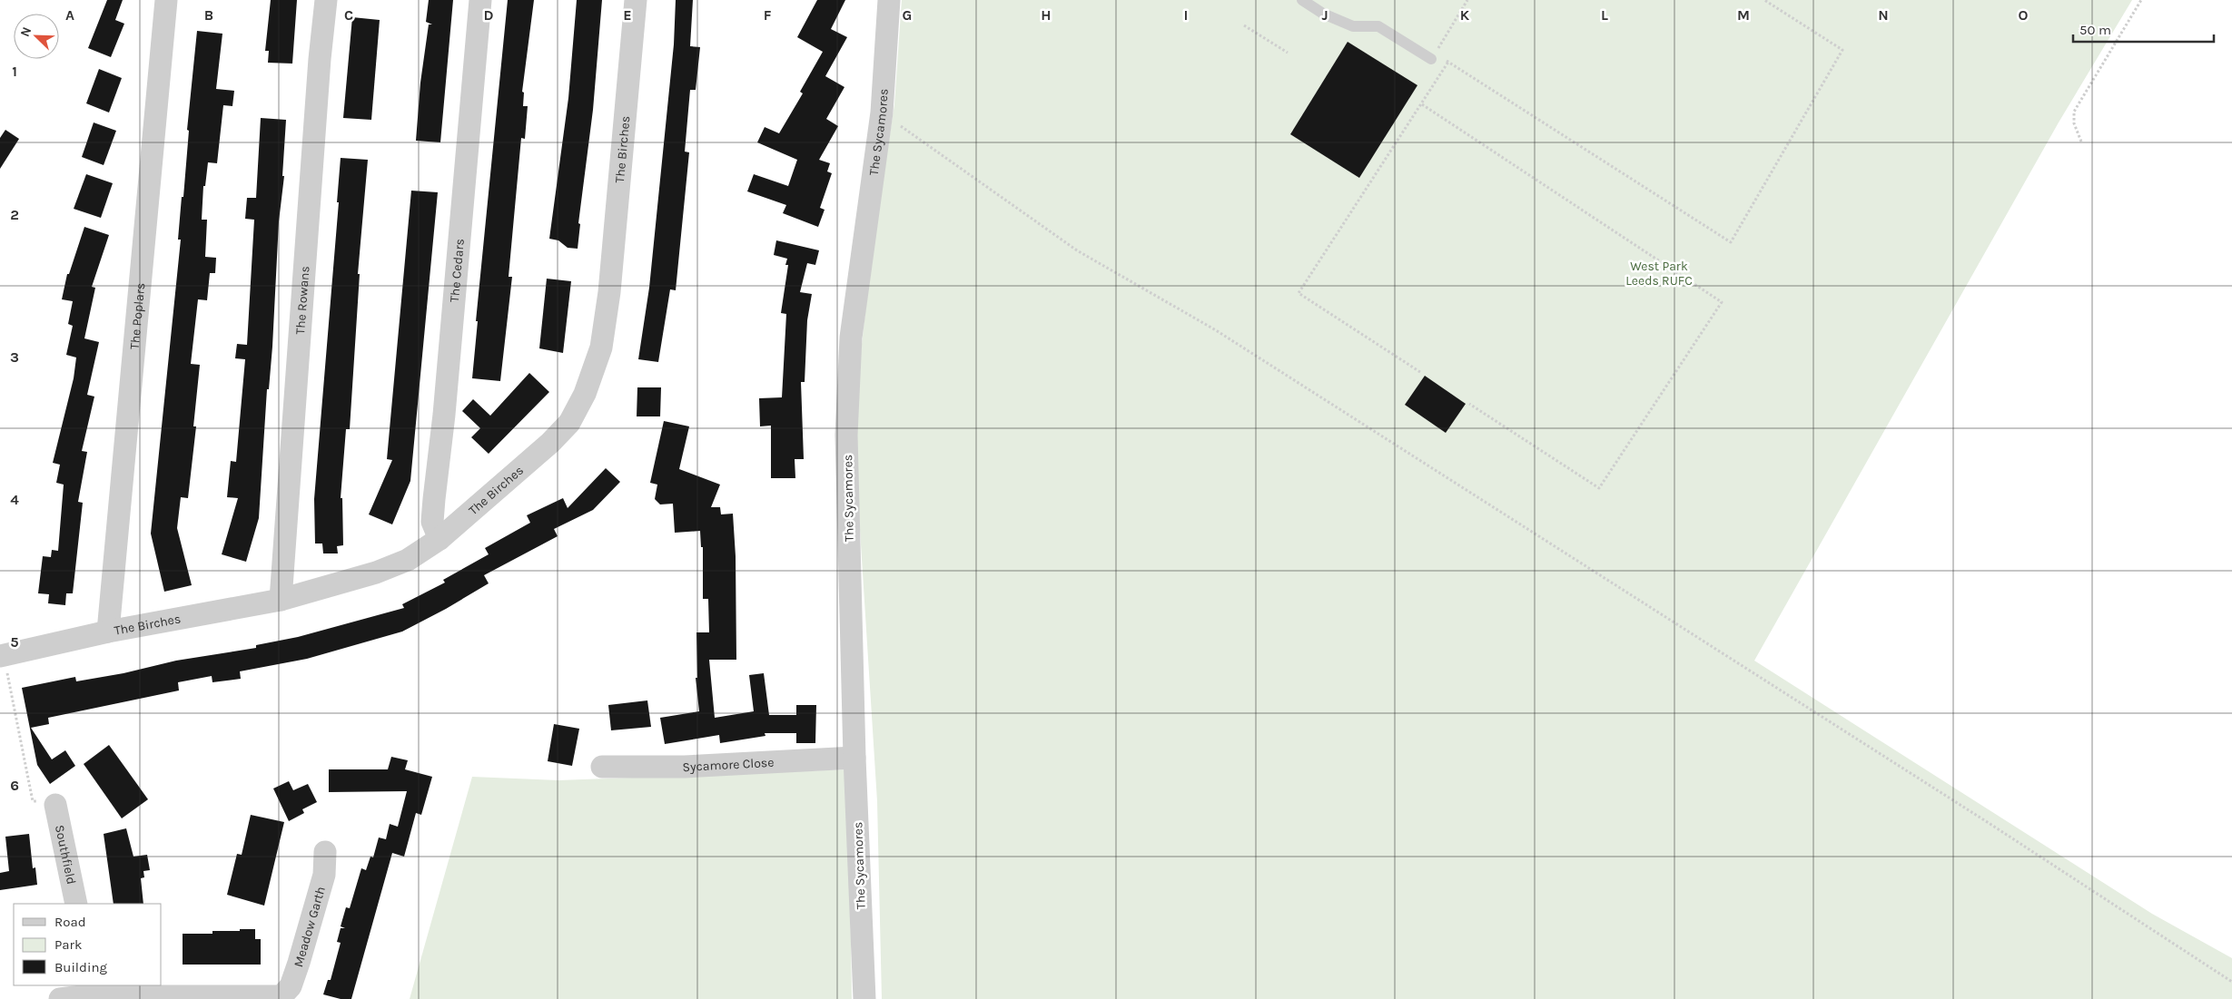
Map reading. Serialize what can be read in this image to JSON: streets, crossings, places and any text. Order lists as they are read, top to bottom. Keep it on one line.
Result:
{"streets":{"street":["The Sycamores","The Birches","The Cedars","The Rowans","The Poplars","Sycamore Close","Southfield","Meadow Garth"]},"crossings":[["The Sycamores","Sycamore Close"],["The Birches","The Cedars"],["The Birches","The Rowans"],["The Birches","The Poplars"]],"parks":["West Park Leeds RUFC"],"legend":["Road","Park","Building"],"scale_bar":"50 m","north":"top left","grid":{"columns":["A","B","C","D","E","F","G","H","I","J","K","L","M","N","O"],"rows":["1","2","3","4","5","6"]}}
